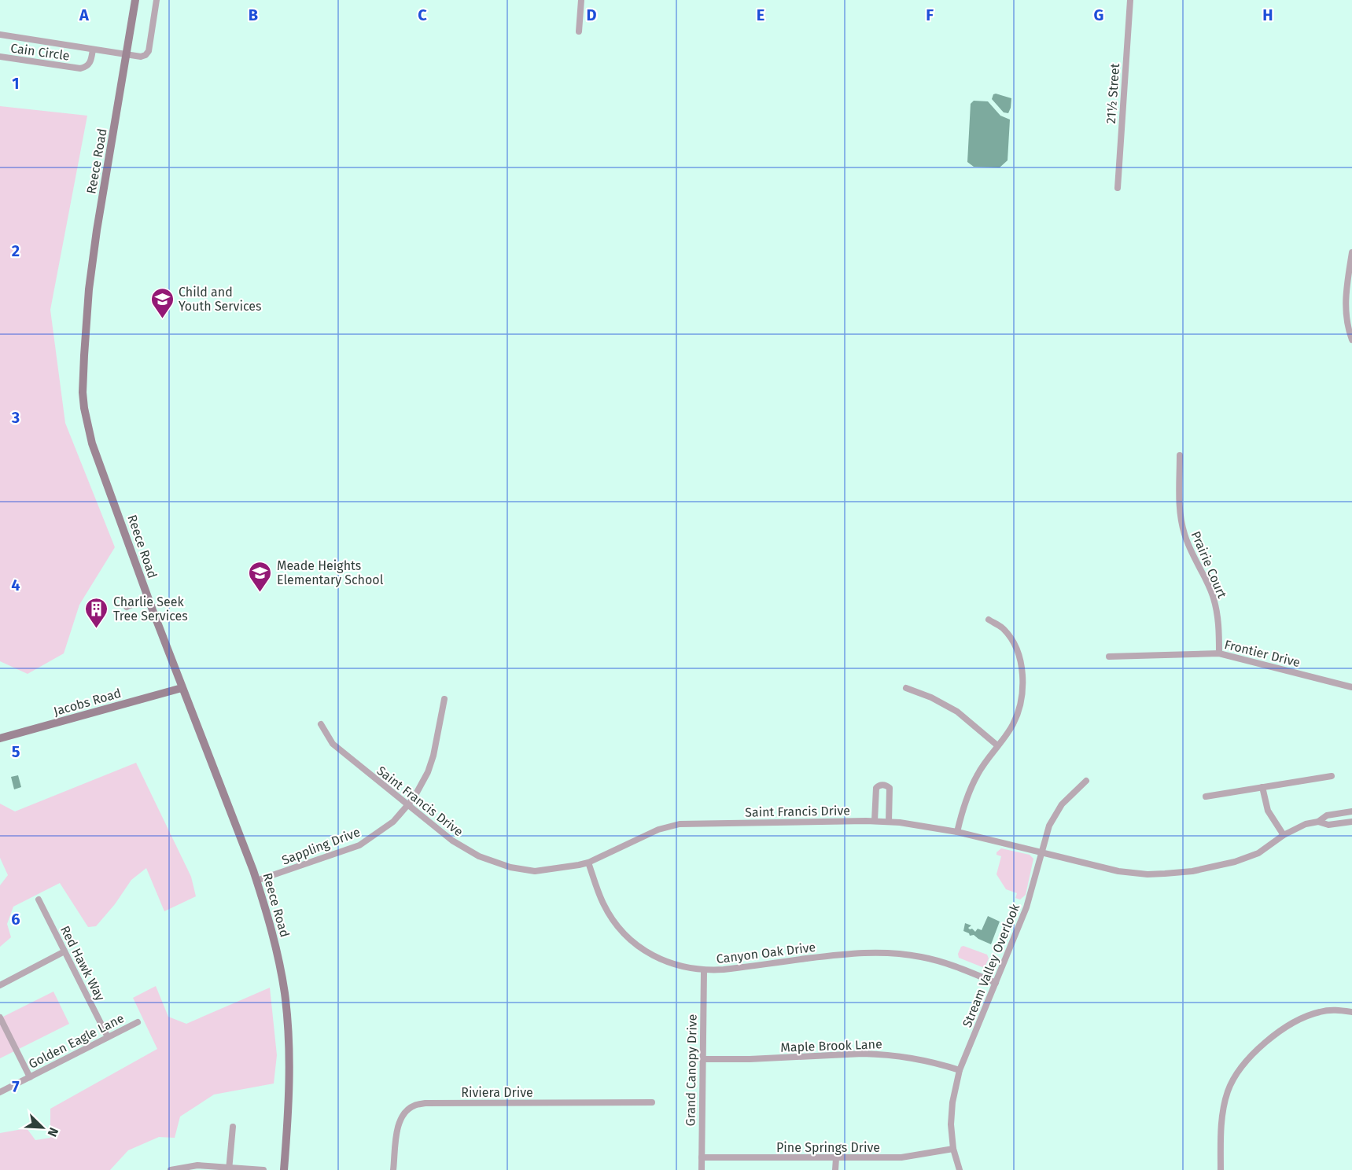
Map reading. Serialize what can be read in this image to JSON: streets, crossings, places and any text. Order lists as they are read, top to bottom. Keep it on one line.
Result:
{"streets":{"main road":["Reece Road","Jacobs Road"],"street":["Cain Circle","21½ Street","Prairie Court","Frontier Drive","Saint Francis Drive","Sappling Drive","Canyon Oak Drive","Red Hawk Way","Stream Valley Overlook","Golden Eagle Lane","Maple Brook Lane","Grand Canopy Drive","Riviera Drive","Pine Springs Drive"]},"crossings":[["Cain Circle","Reece Road"],["Reece Road","Jacobs Road"],["Reece Road","Sappling Drive"],["Prairie Court","Frontier Drive"],["Saint Francis Drive","Sappling Drive"],["Saint Francis Drive","Canyon Oak Drive"],["Saint Francis Drive","Stream Valley Overlook"],["Canyon Oak Drive","Stream Valley Overlook"],["Canyon Oak Drive","Grand Canopy Drive"],["Red Hawk Way","Golden Eagle Lane"],["Stream Valley Overlook","Maple Brook Lane"],["Stream Valley Overlook","Pine Springs Drive"],["Maple Brook Lane","Grand Canopy Drive"],["Grand Canopy Drive","Pine Springs Drive"]],"places":{"school or university":["Child and Youth Services","Meade Heights Elementary School"],"building":["Charlie Seek Tree Services"]},"north":"bottom right","grid":{"columns":["A","B","C","D","E","F","G","H"],"rows":["1","2","3","4","5","6","7"]}}
